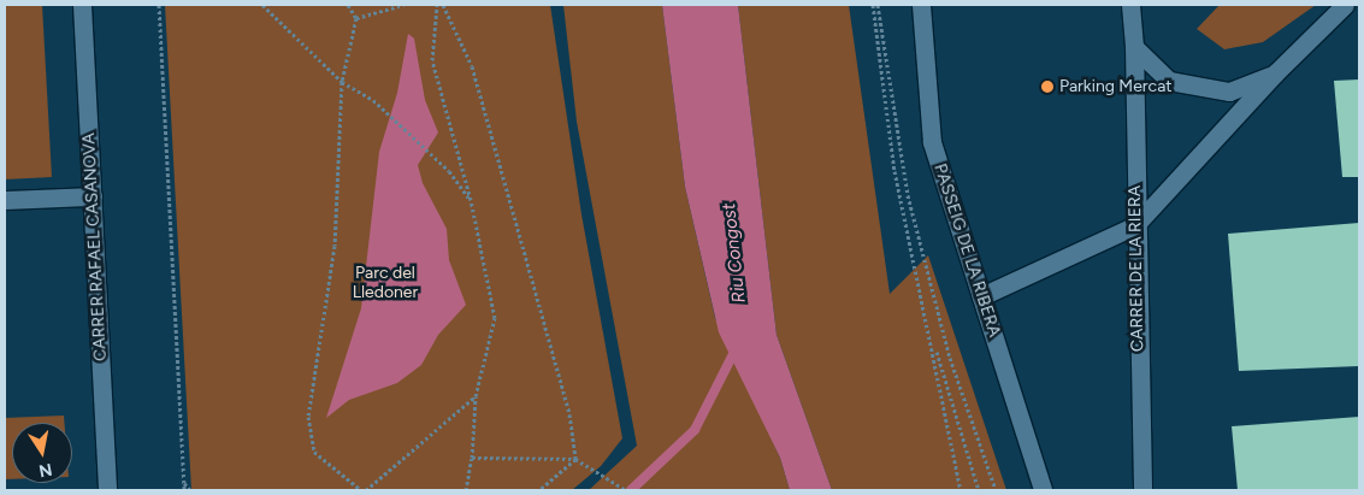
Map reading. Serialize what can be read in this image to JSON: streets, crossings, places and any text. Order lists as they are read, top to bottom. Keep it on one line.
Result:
{"streets":{"street":["CARRER RAFAEL CASANOVA","PASSEIG DE LA RIBERA","CARRER DE LA RIERA"]},"water":["Riu Congost"],"parks":["Parc del Lledoner"],"places":["Parking Mercat"],"north":"bottom"}
